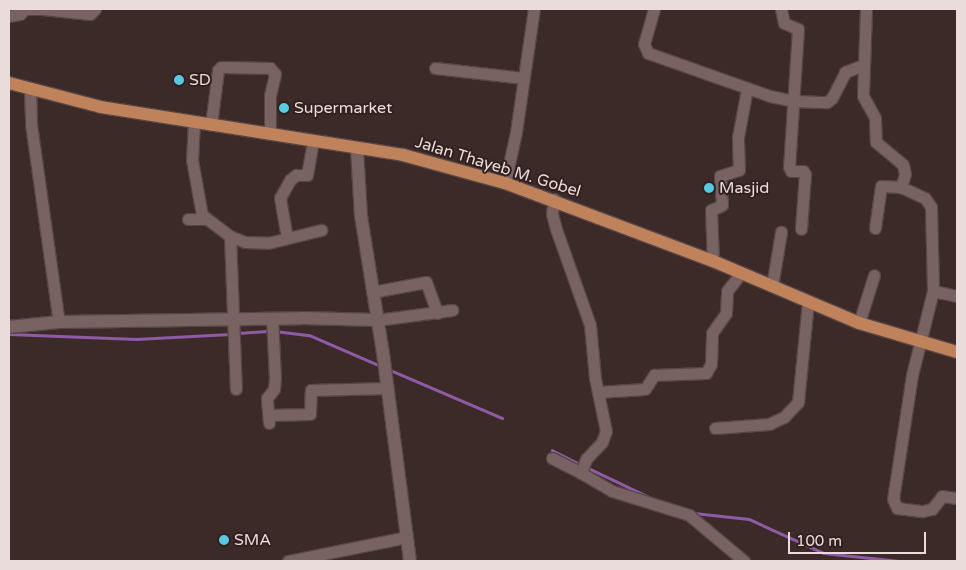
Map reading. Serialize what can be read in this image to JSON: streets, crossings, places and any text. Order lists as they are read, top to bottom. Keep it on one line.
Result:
{"streets":{"main road":["Jalan Thayeb M. Gobel"]},"places":["SD","Supermarket","Masjid","SMA"],"scale_bar":"100 m"}
